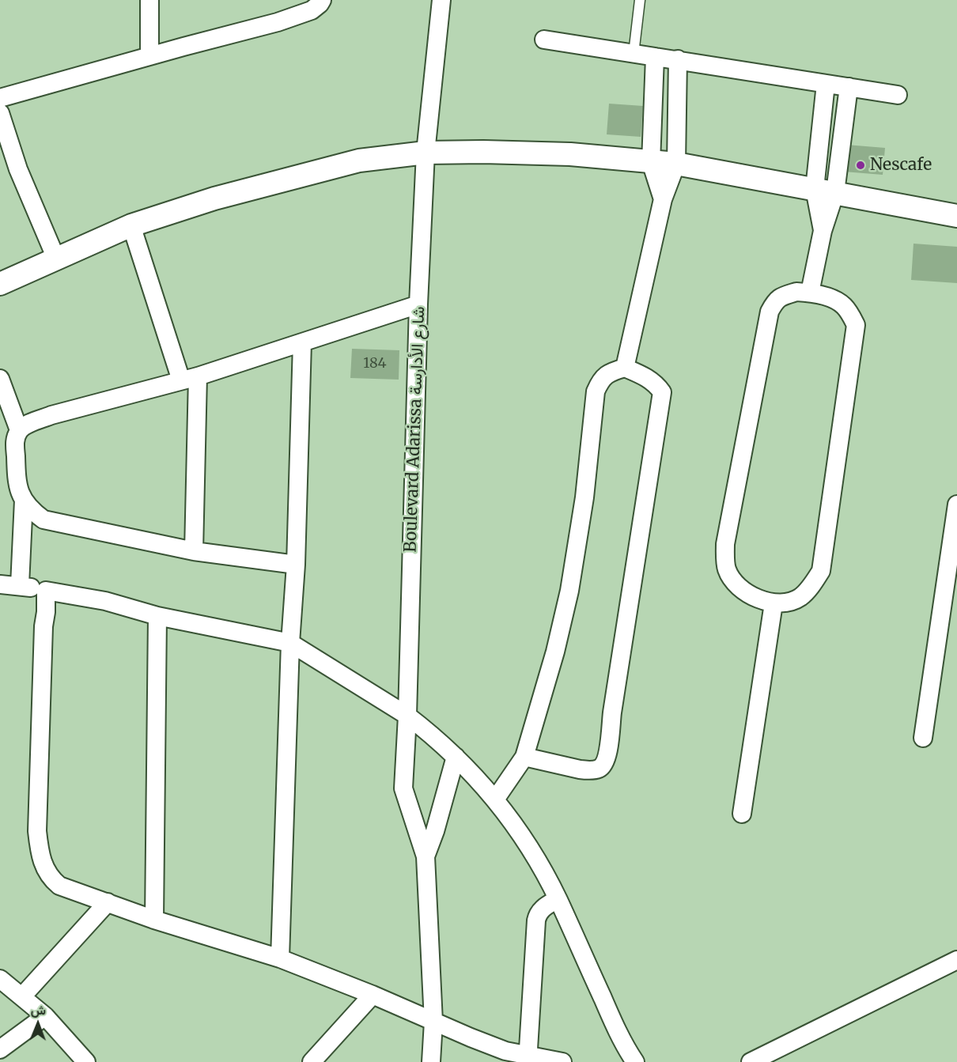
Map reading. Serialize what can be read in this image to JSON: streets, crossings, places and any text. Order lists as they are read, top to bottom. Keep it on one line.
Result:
{"streets":{"street":["Boulevard Adarissa شارع الأدارسة"]},"places":["Nescafe"],"house_numbers":["184"],"north":"top"}
